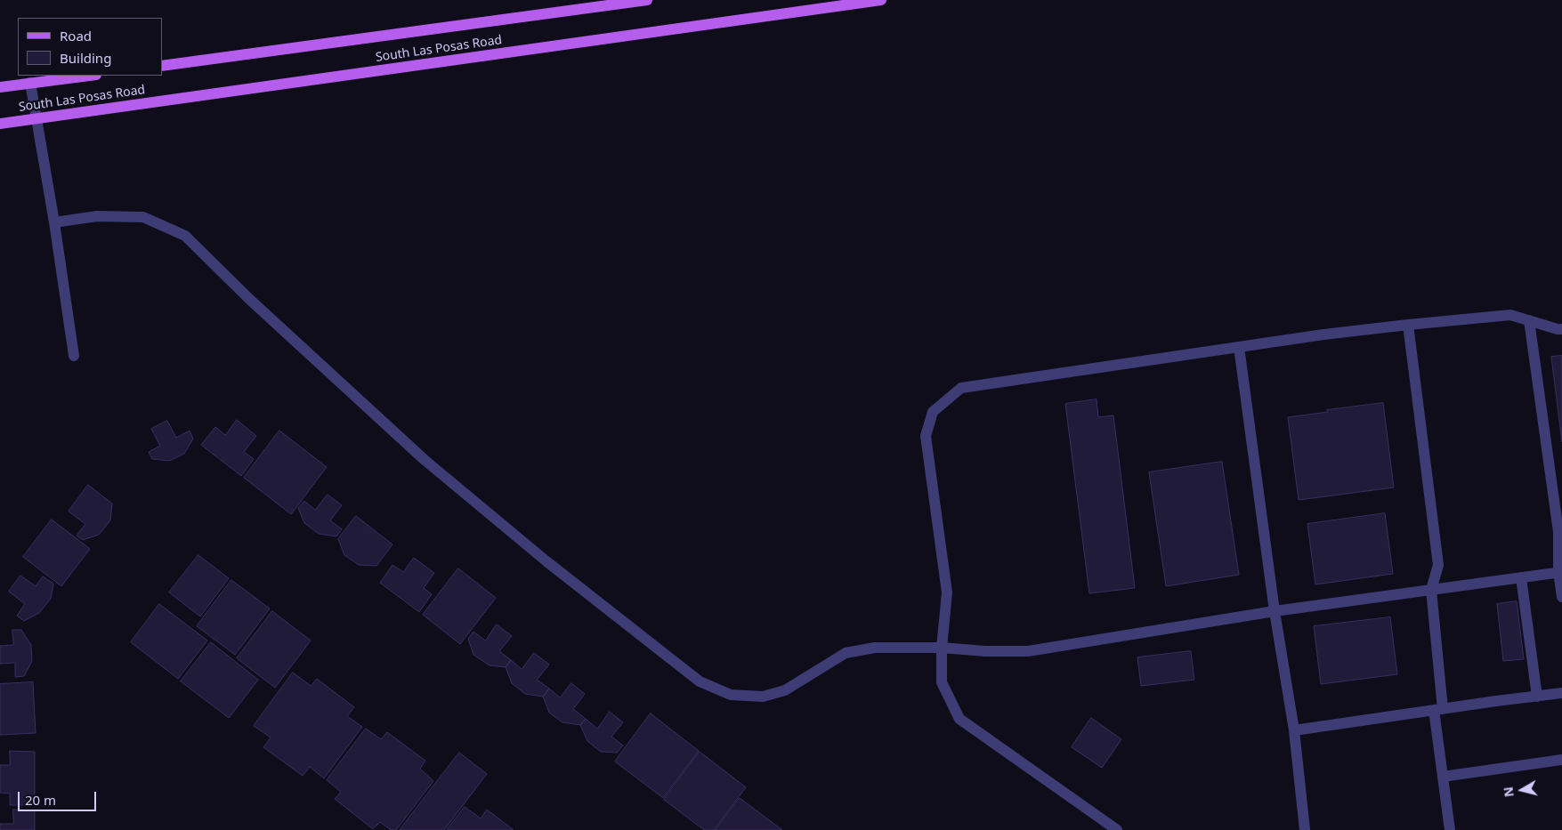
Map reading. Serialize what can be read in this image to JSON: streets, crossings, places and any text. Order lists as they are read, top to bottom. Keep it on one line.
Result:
{"streets":{"main road":["South Las Posas Road"]},"legend":["Road","Building"],"scale_bar":"20 m","north":"left"}
